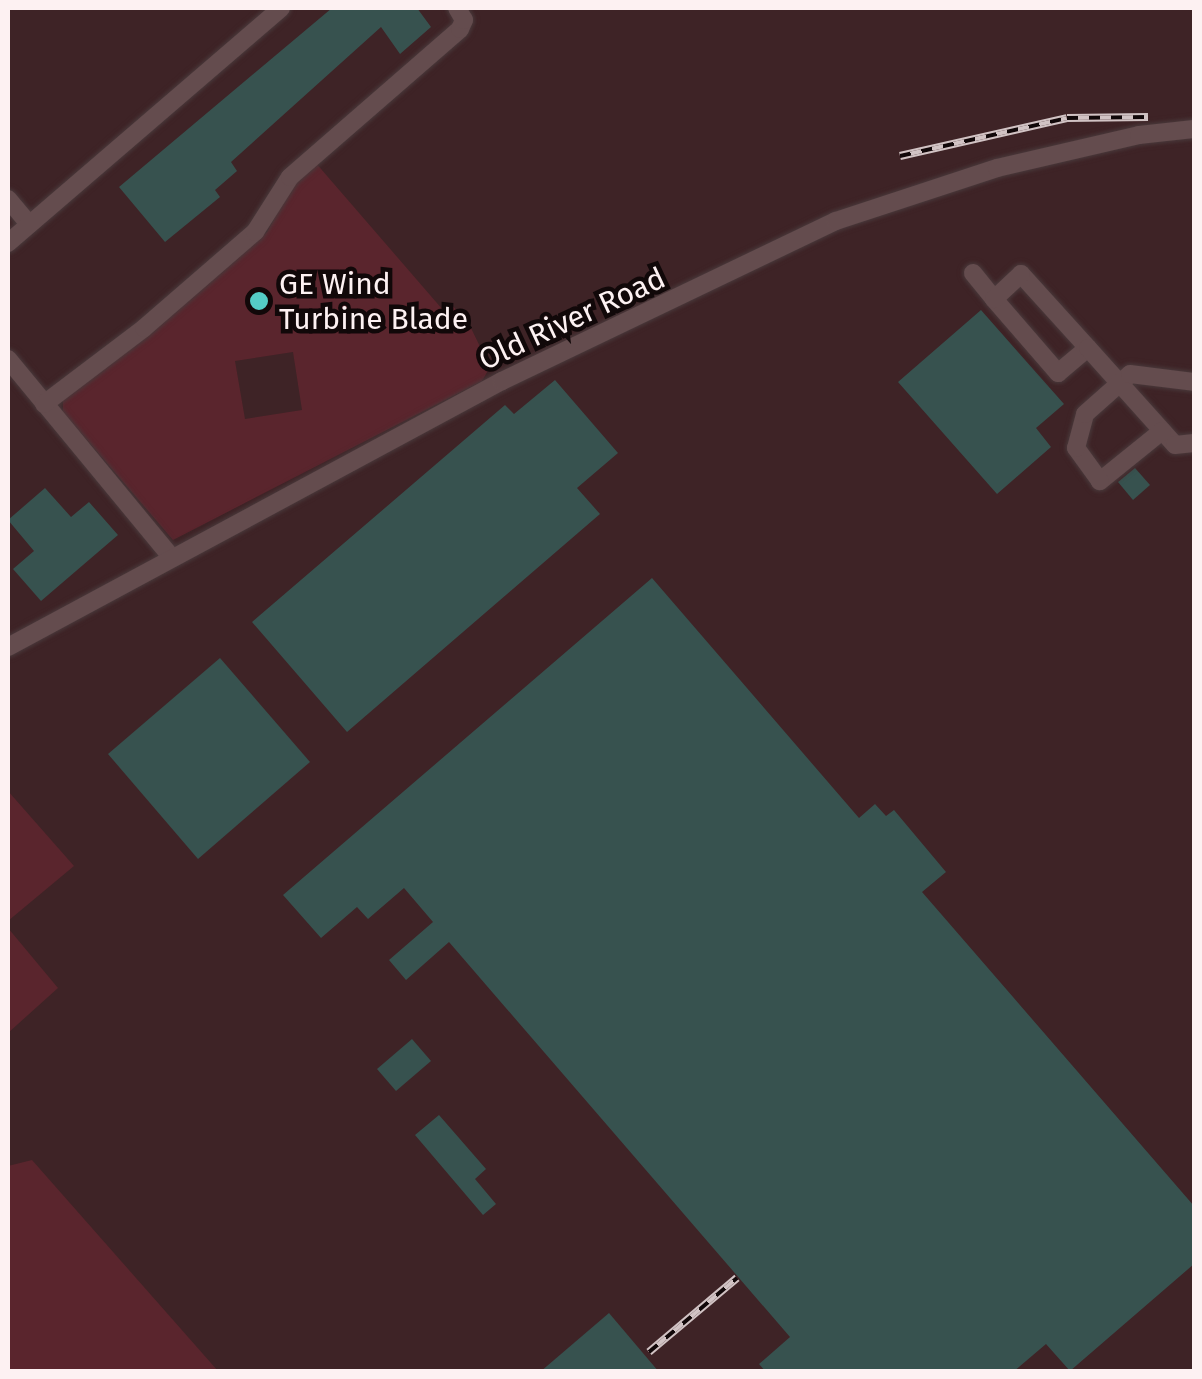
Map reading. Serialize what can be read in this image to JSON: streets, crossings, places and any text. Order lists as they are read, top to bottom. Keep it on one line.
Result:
{"streets":{"lane":["Old River Road"]},"places":["GE Wind Turbine Blade"]}
